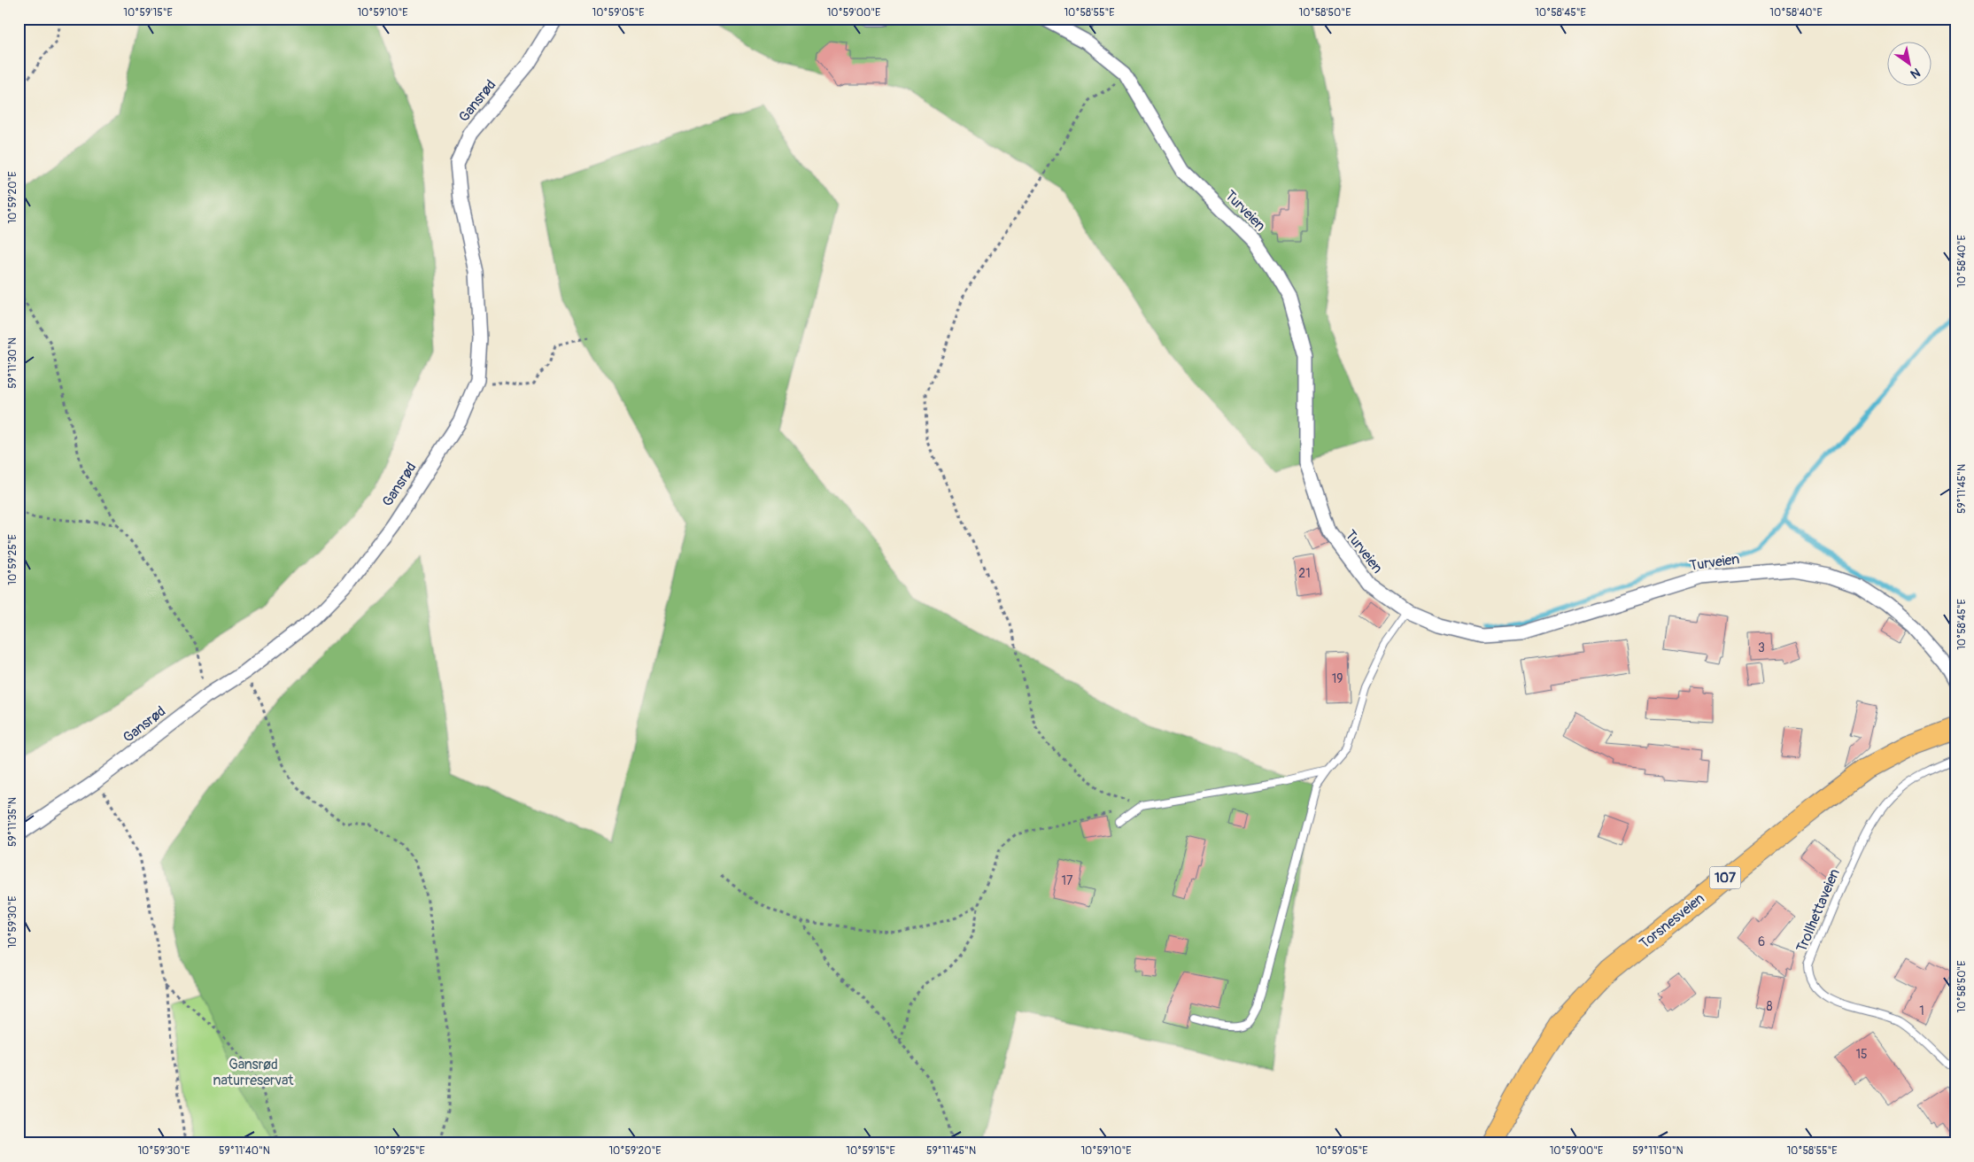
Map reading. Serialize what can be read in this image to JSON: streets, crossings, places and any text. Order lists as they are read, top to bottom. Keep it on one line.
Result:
{"streets":{"main road":["107","Torsnesveien"],"street":["Gansrød","Turveien"],"lane":["Trollhettaveien"]},"parks":["Gansrød naturreservat"],"house_numbers":["21","3","19","17","6","8","1","15"],"north":"bottom right","coordinates":["10°59'15\"E","10°59'10\"E","10°59'05\"E","10°59'00\"E","10°58'55\"E","10°58'50\"E","10°58'45\"E","10°58'40\"E","10°59'20\"E","59°11'30\"N","59°11'45\"N","10°59'25\"E","59°11'35\"N","10°59'30\"E","59°11'40\"N","59°11'50\"N"]}
